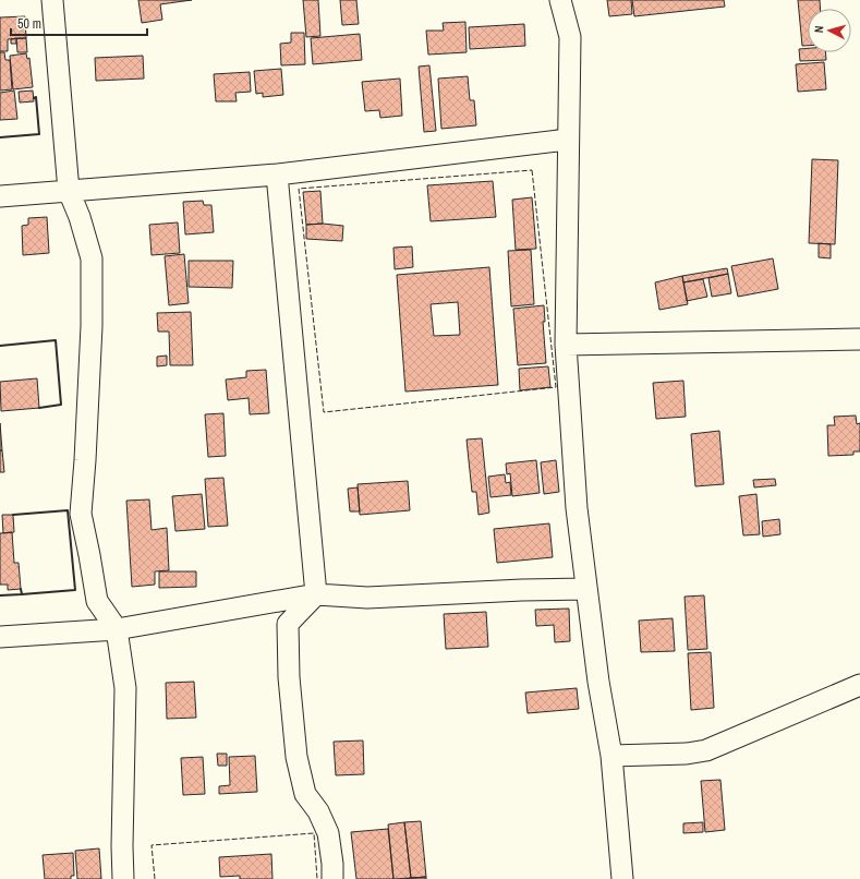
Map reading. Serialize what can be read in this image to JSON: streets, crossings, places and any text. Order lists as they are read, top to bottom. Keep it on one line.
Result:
{"scale_bar":"50 m","north":"left"}
